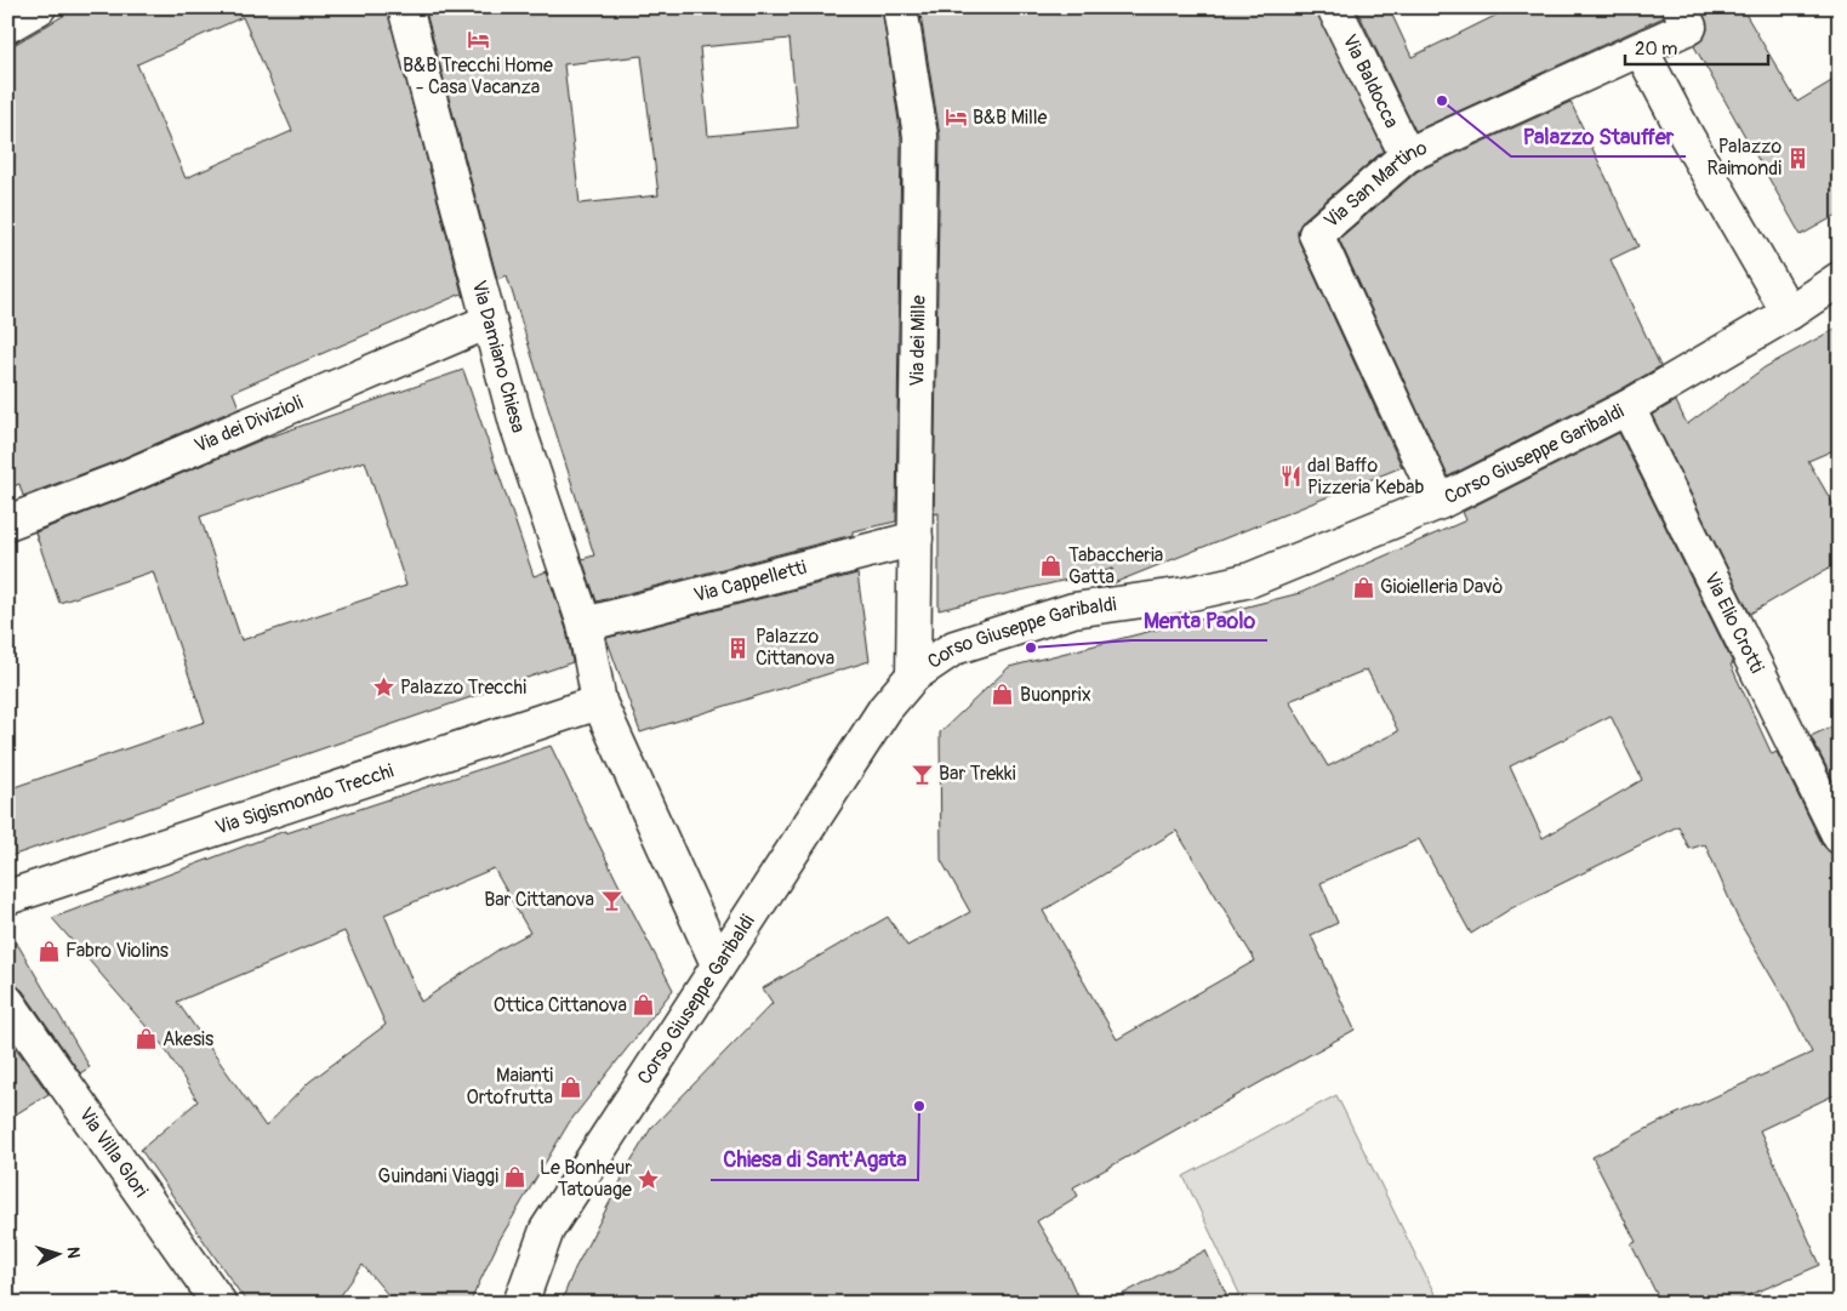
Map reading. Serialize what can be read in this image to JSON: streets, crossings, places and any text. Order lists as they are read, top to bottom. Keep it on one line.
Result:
{"streets":{"street":["Via Baldocca","Via San Martino","Via dei Mille","Via Damiano Chiesa","Via dei Divizioli","Corso Giuseppe Garibaldi","Via Cappelletti","Via Elio Crotti","Via Sigismondo Trecchi","Via Villa Glori"]},"crossings":[["Via Baldocca","Via San Martino"],["Via San Martino","Corso Giuseppe Garibaldi"],["Via dei Mille","Corso Giuseppe Garibaldi"],["Via dei Mille","Via Cappelletti"],["Via Damiano Chiesa","Via dei Divizioli"],["Via Damiano Chiesa","Corso Giuseppe Garibaldi"],["Via Damiano Chiesa","Via Cappelletti"],["Via Damiano Chiesa","Via Sigismondo Trecchi"],["Corso Giuseppe Garibaldi","Via Elio Crotti"]],"places":{"hotel":["B&B Trecchi Home - Casa Vacanza","B&B Mille"],"other":["Palazzo Stauffer","Menta Paolo","Chiesa di Sant'Agata"],"building":["Palazzo Raimondi","Palazzo Cittanova"],"restaurant":["dal Baffo Pizzeria Kebab"],"shop":["Tabaccheria Gatta","Gioielleria Davò","Buonprix","Fabro Violins","Ottica Cittanova","Akesis","Maianti Ortofrutta","Guindani Viaggi"],"place":["Palazzo Trecchi","Le Bonheur Tatouage"],"bar":["Bar Trekki","Bar Cittanova"]},"scale_bar":"20 m","north":"right"}
